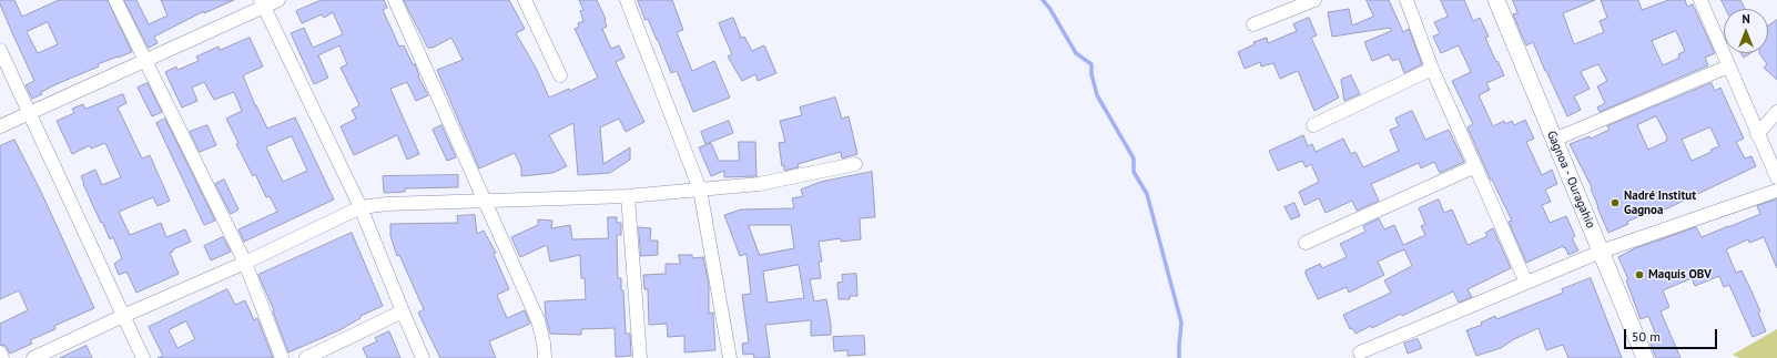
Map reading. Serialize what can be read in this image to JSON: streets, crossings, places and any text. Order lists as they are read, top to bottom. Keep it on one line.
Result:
{"streets":{"main road":["Gagnoa - Ouragahio"]},"places":["Nadré Institut Gagnoa","Maquis OBV"],"scale_bar":"50 m","north":"top"}
